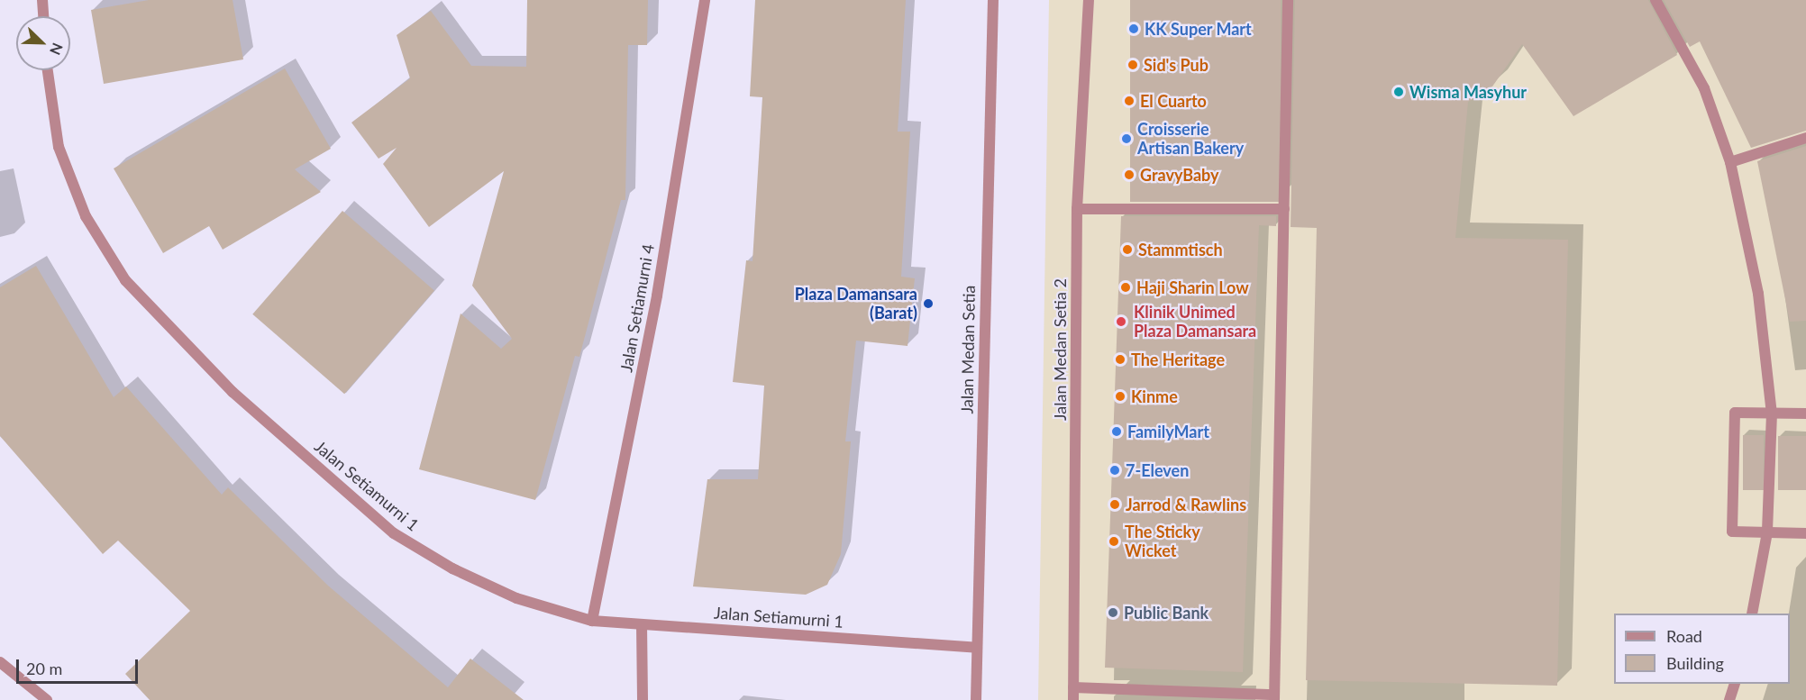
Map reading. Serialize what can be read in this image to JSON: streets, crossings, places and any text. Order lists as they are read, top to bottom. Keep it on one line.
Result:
{"streets":{"street":["Jalan Setiamurni 4","Jalan Medan Setia","Jalan Medan Setia 2","Jalan Setiamurni 1"]},"crossings":[["Jalan Setiamurni 4","Jalan Setiamurni 1"],["Jalan Medan Setia","Jalan Setiamurni 1"]],"places":["KK Super Mart","Sid's Pub","Wisma Masyhur","El Cuarto","Croisserie Artisan Bakery","GravyBaby","Stammtisch","Haji Sharin Low","Plaza Damansara (Barat)","Klinik Unimed Plaza Damansara","The Heritage","Kinme","FamilyMart","7-Eleven","Jarrod & Rawlins","The Sticky Wicket","Public Bank"],"legend":["Road","Building"],"scale_bar":"20 m","north":"bottom right"}
